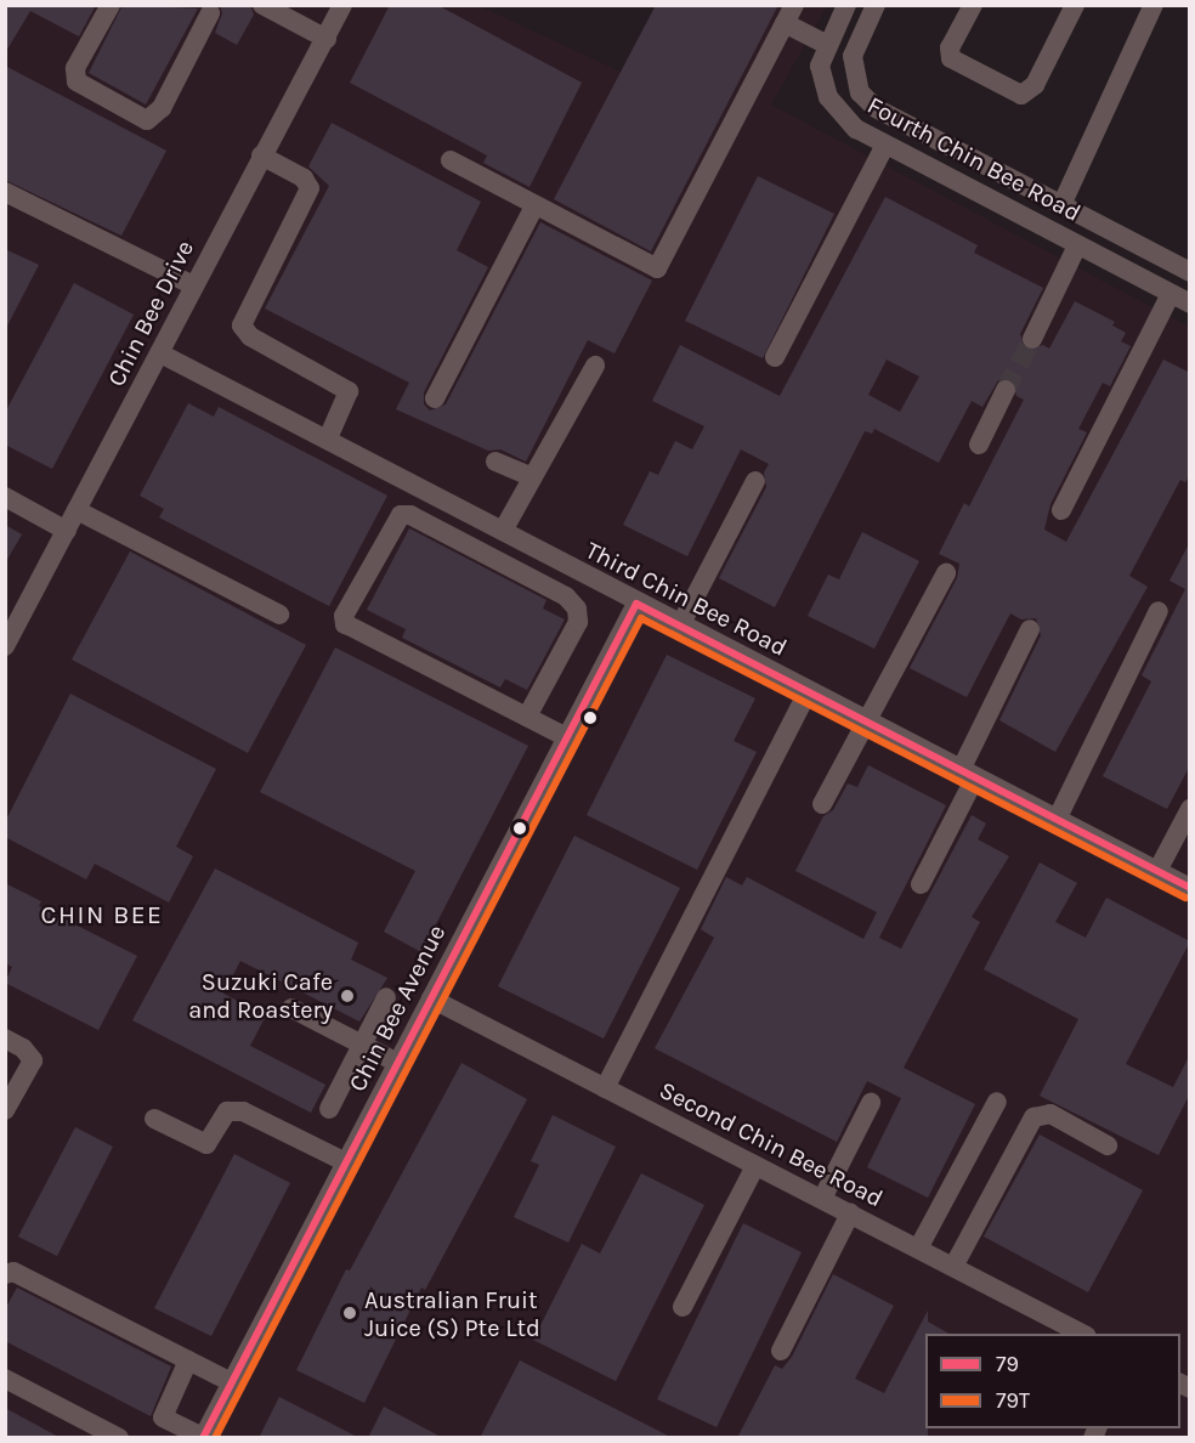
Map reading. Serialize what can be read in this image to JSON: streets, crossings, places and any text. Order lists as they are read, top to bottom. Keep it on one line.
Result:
{"streets":{"street":["Fourth Chin Bee Road","Chin Bee Drive","Third Chin Bee Road","Chin Bee Avenue","Second Chin Bee Road"]},"crossings":[["Chin Bee Drive","Third Chin Bee Road"],["Third Chin Bee Road","Chin Bee Avenue"],["Chin Bee Avenue","Second Chin Bee Road"]],"districts":["CHIN BEE"],"places":["Suzuki Cafe and Roastery","Australian Fruit Juice (S) Pte Ltd"],"lines":["transit line 79","transit line 79T"],"legend":["79","79T"]}
